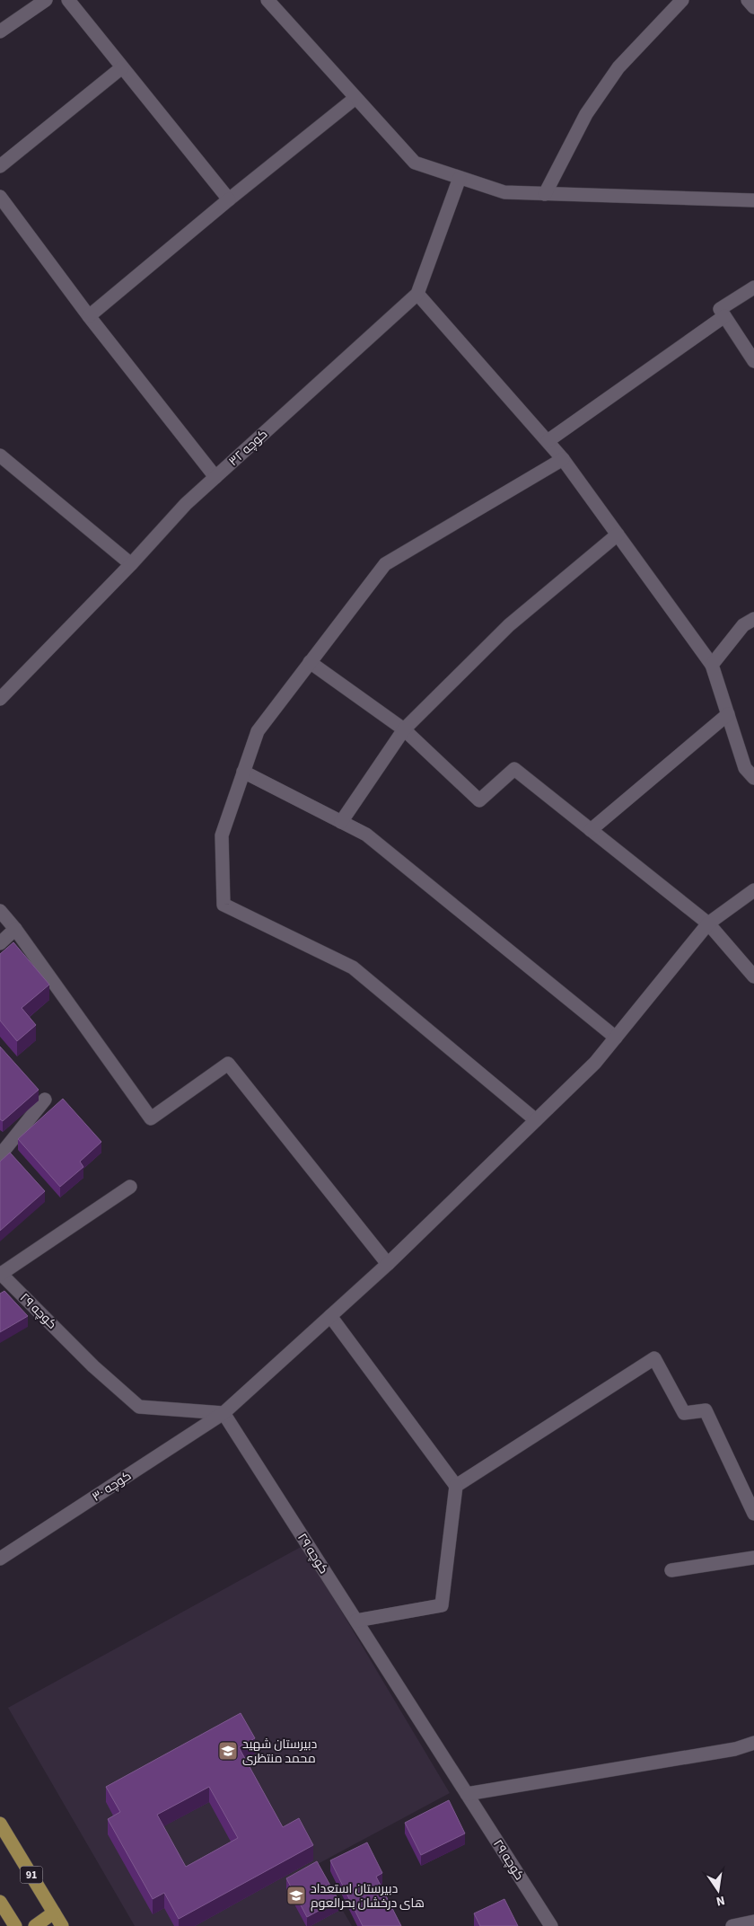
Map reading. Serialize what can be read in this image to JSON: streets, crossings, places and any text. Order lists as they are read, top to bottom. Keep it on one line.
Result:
{"streets":{"main road":["91"],"street":["کوچه ۳۲","کوچه ۲۹","کوچه ۳۰"]},"crossings":[["کوچه ۲۹","کوچه ۳۰"]],"places":{"school or university":["دبیرستان شهید محمد منتظری","دبیرستان استعداد های درخشان بحرالعوم"]},"north":"bottom"}
